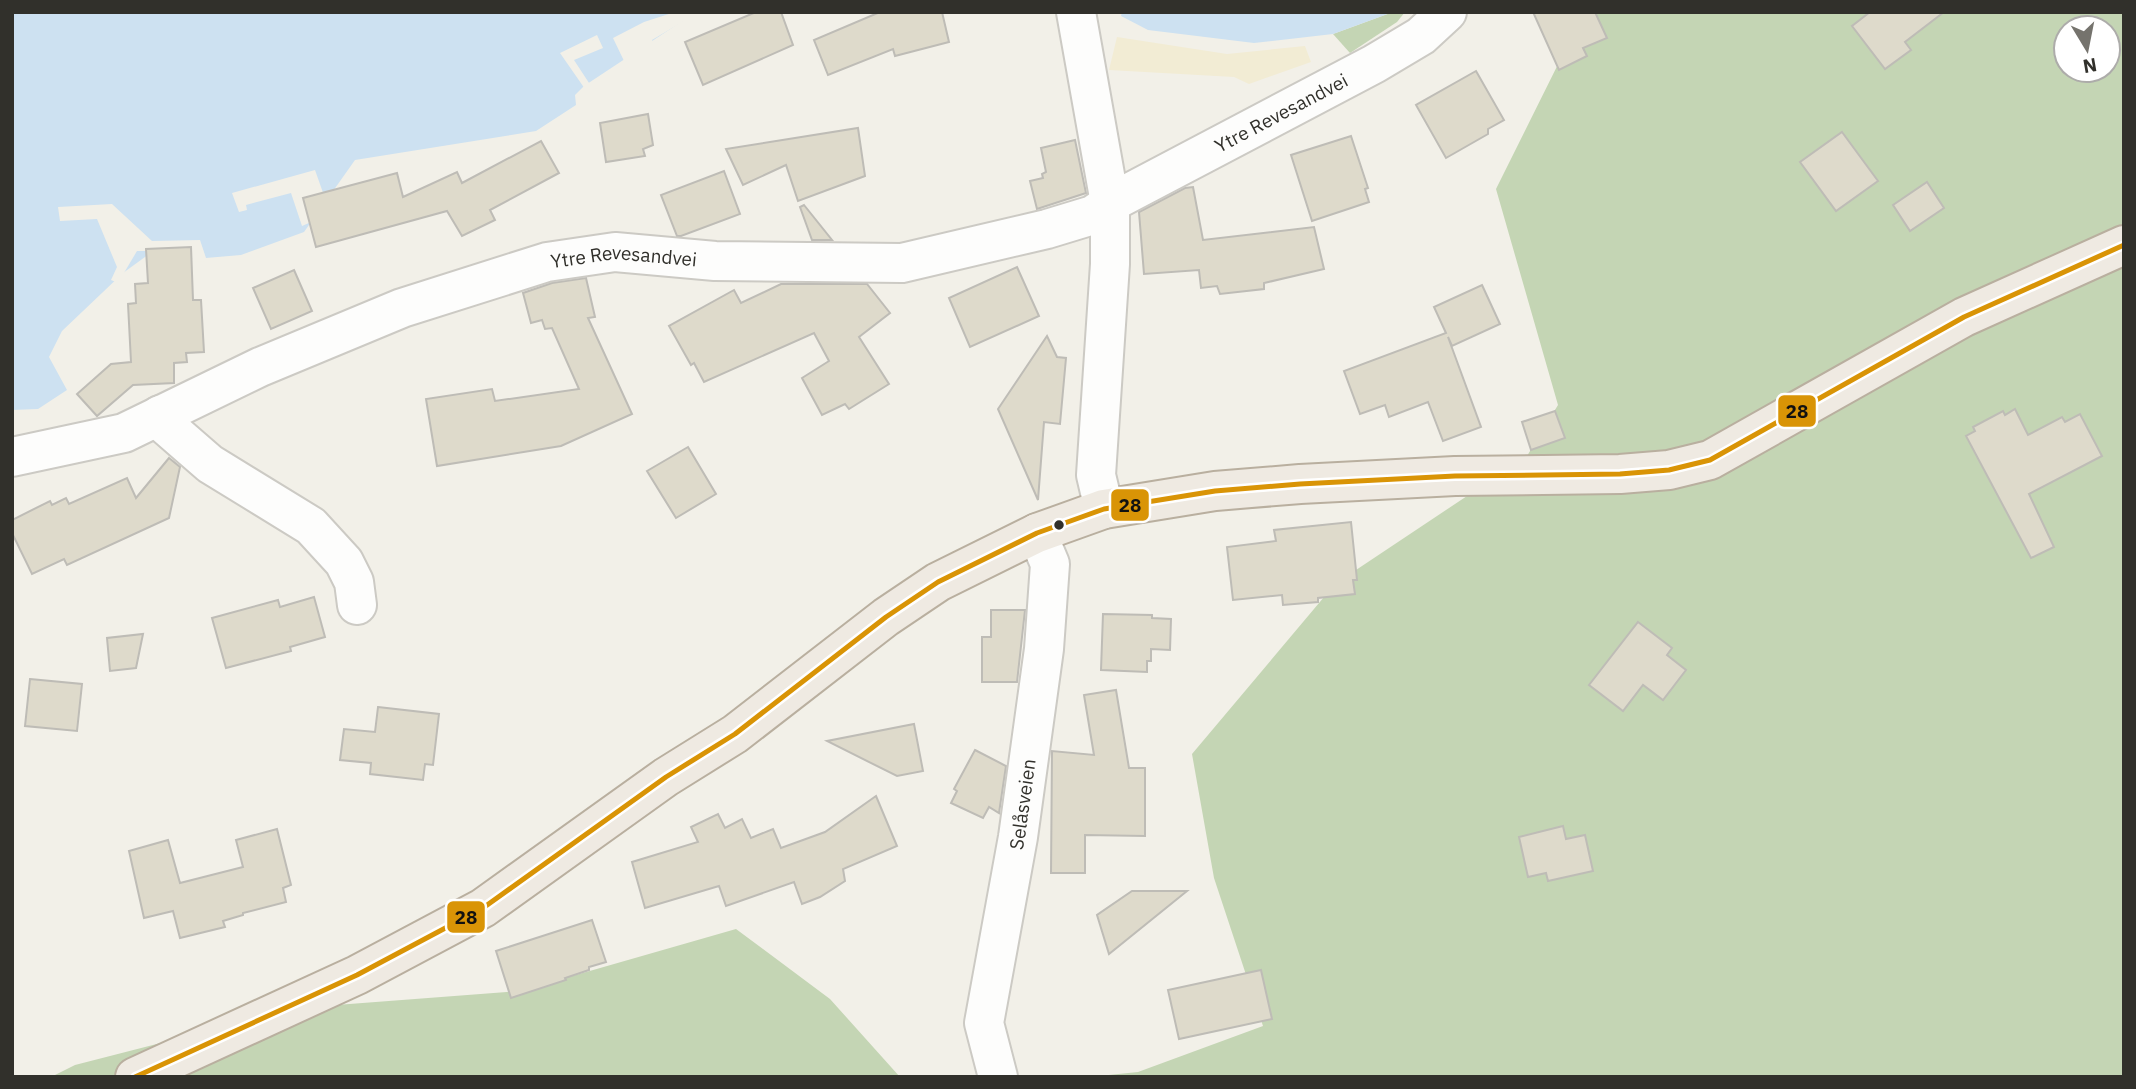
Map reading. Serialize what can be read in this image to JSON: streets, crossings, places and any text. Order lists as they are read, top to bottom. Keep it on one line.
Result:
{"streets":{"street":["Ytre Revesandvei","Selåsveien"]},"lines":["transit line 28"],"north":"bottom"}
